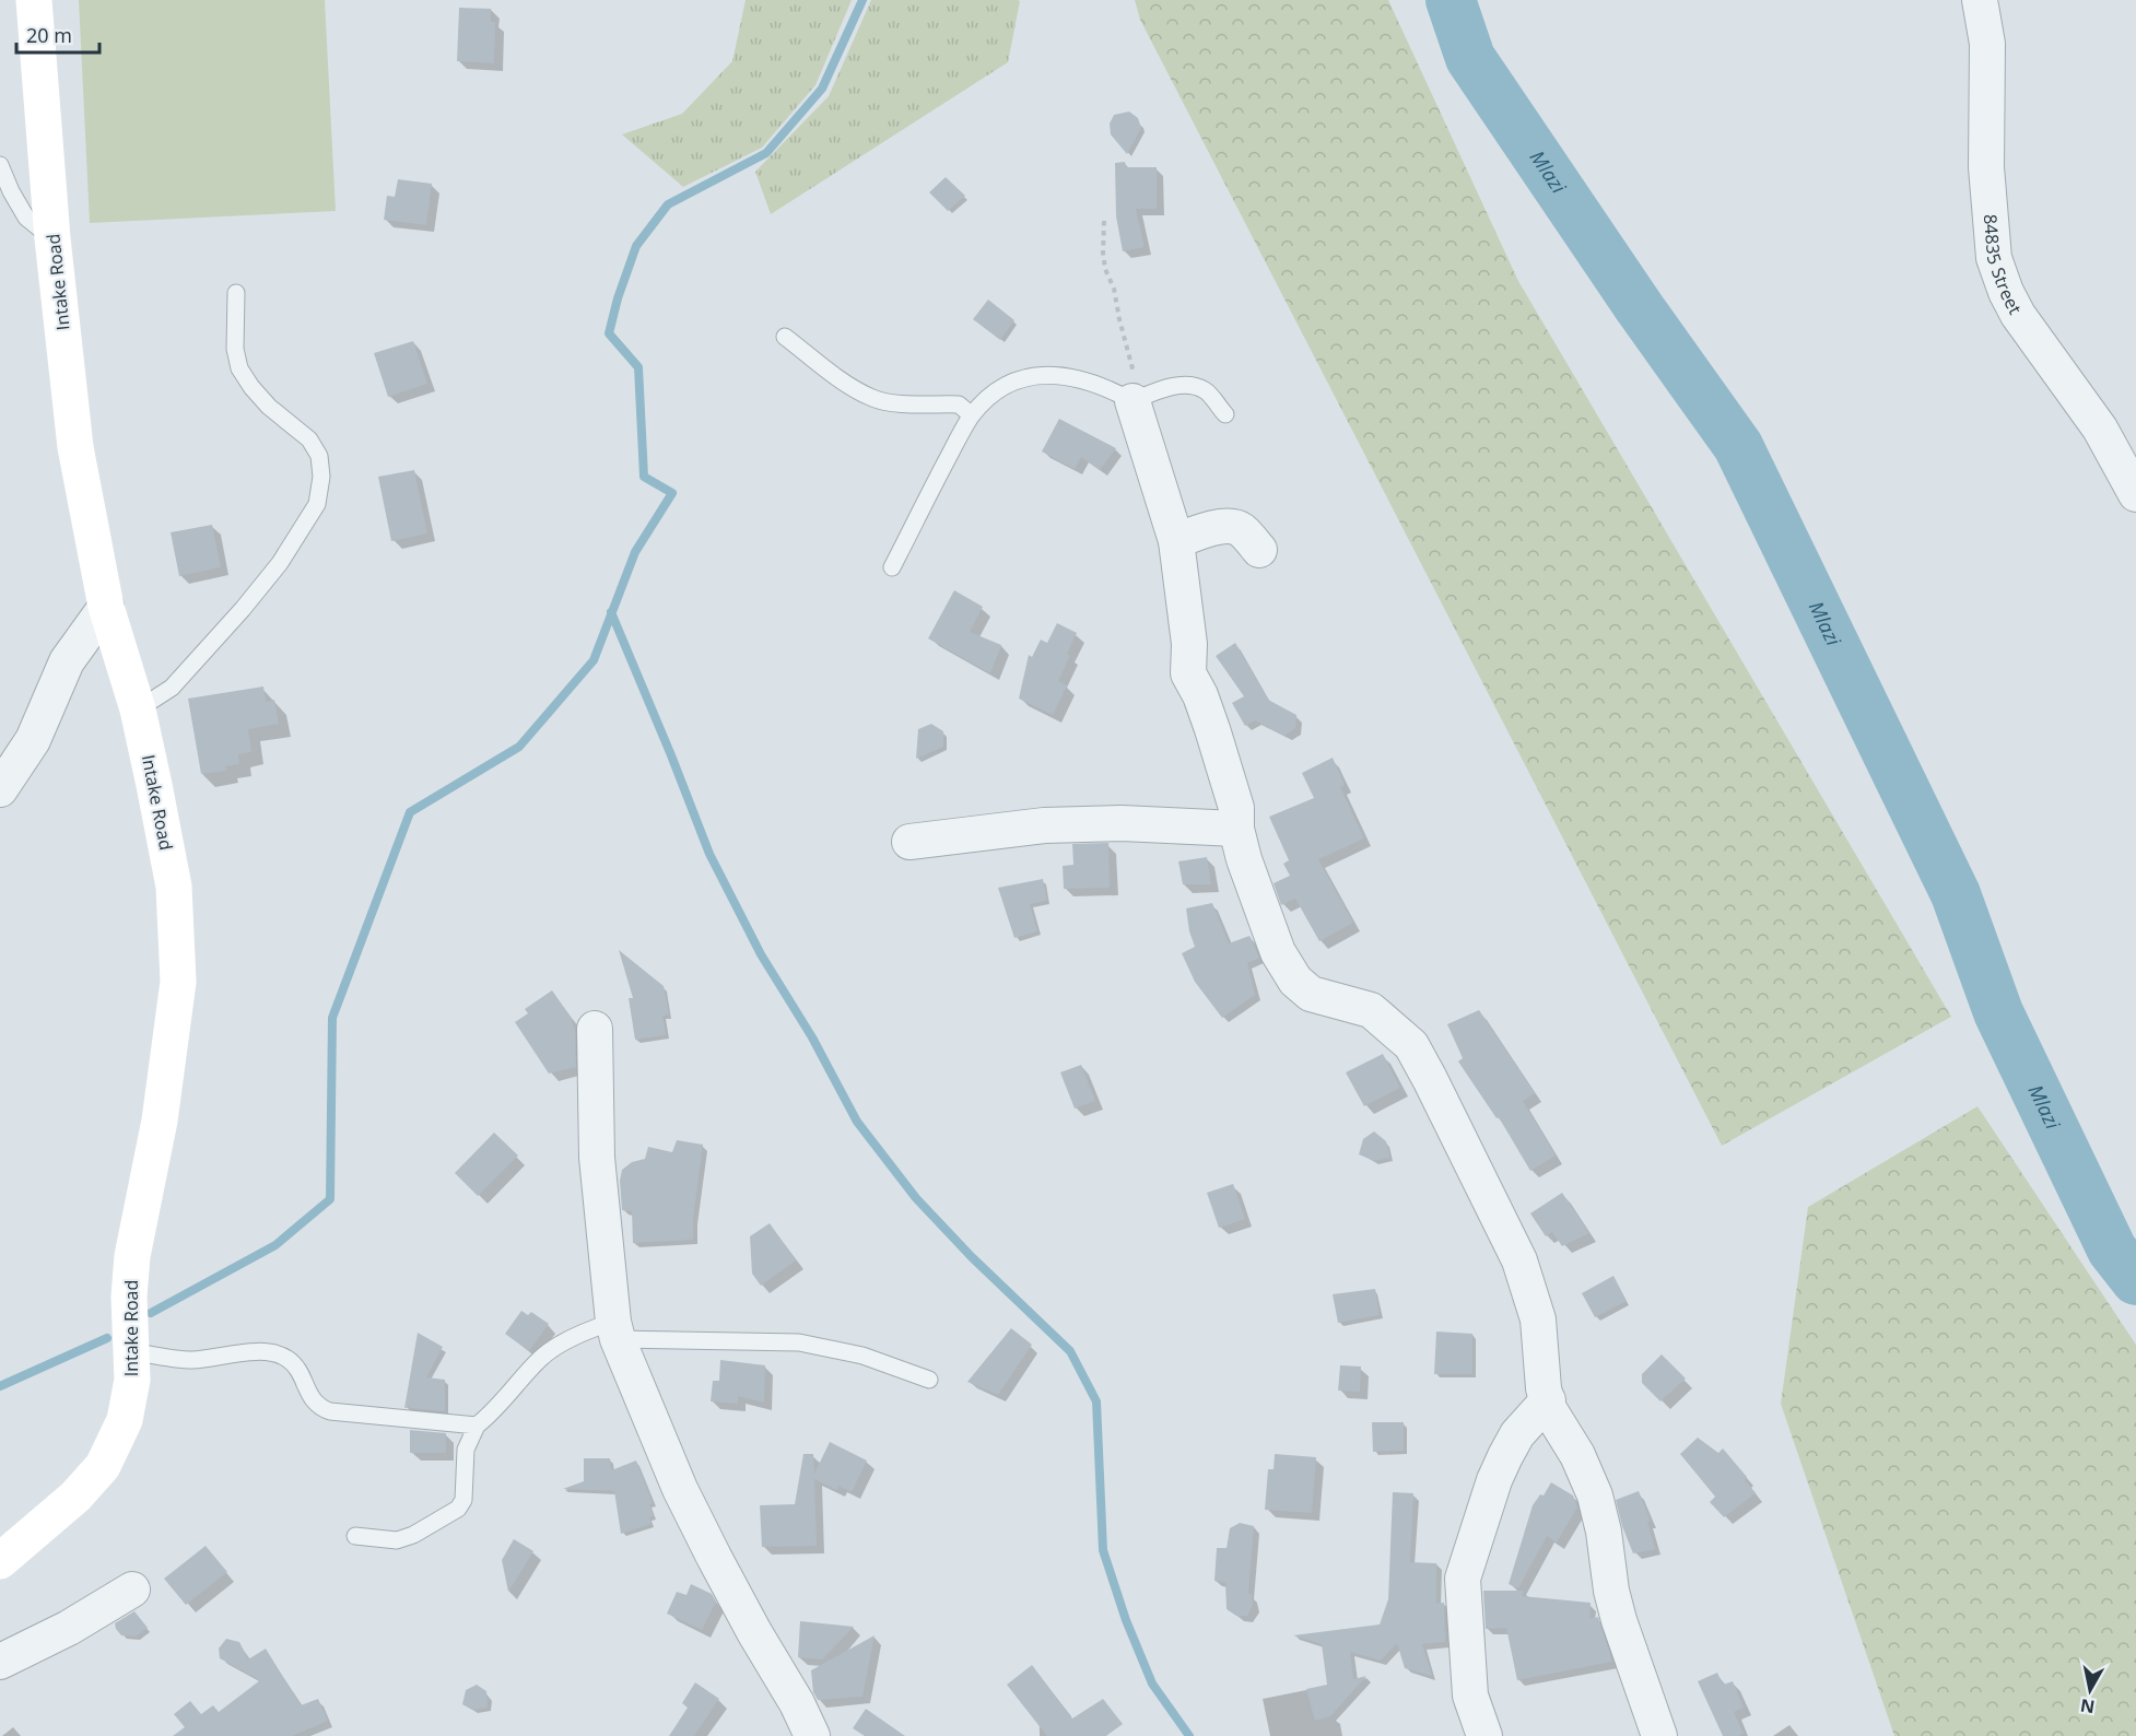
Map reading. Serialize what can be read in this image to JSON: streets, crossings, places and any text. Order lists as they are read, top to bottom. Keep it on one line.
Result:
{"streets":{"street":["84835 Street","Intake Road"]},"water":["Mlazi"],"scale_bar":"20 m","north":"bottom"}
